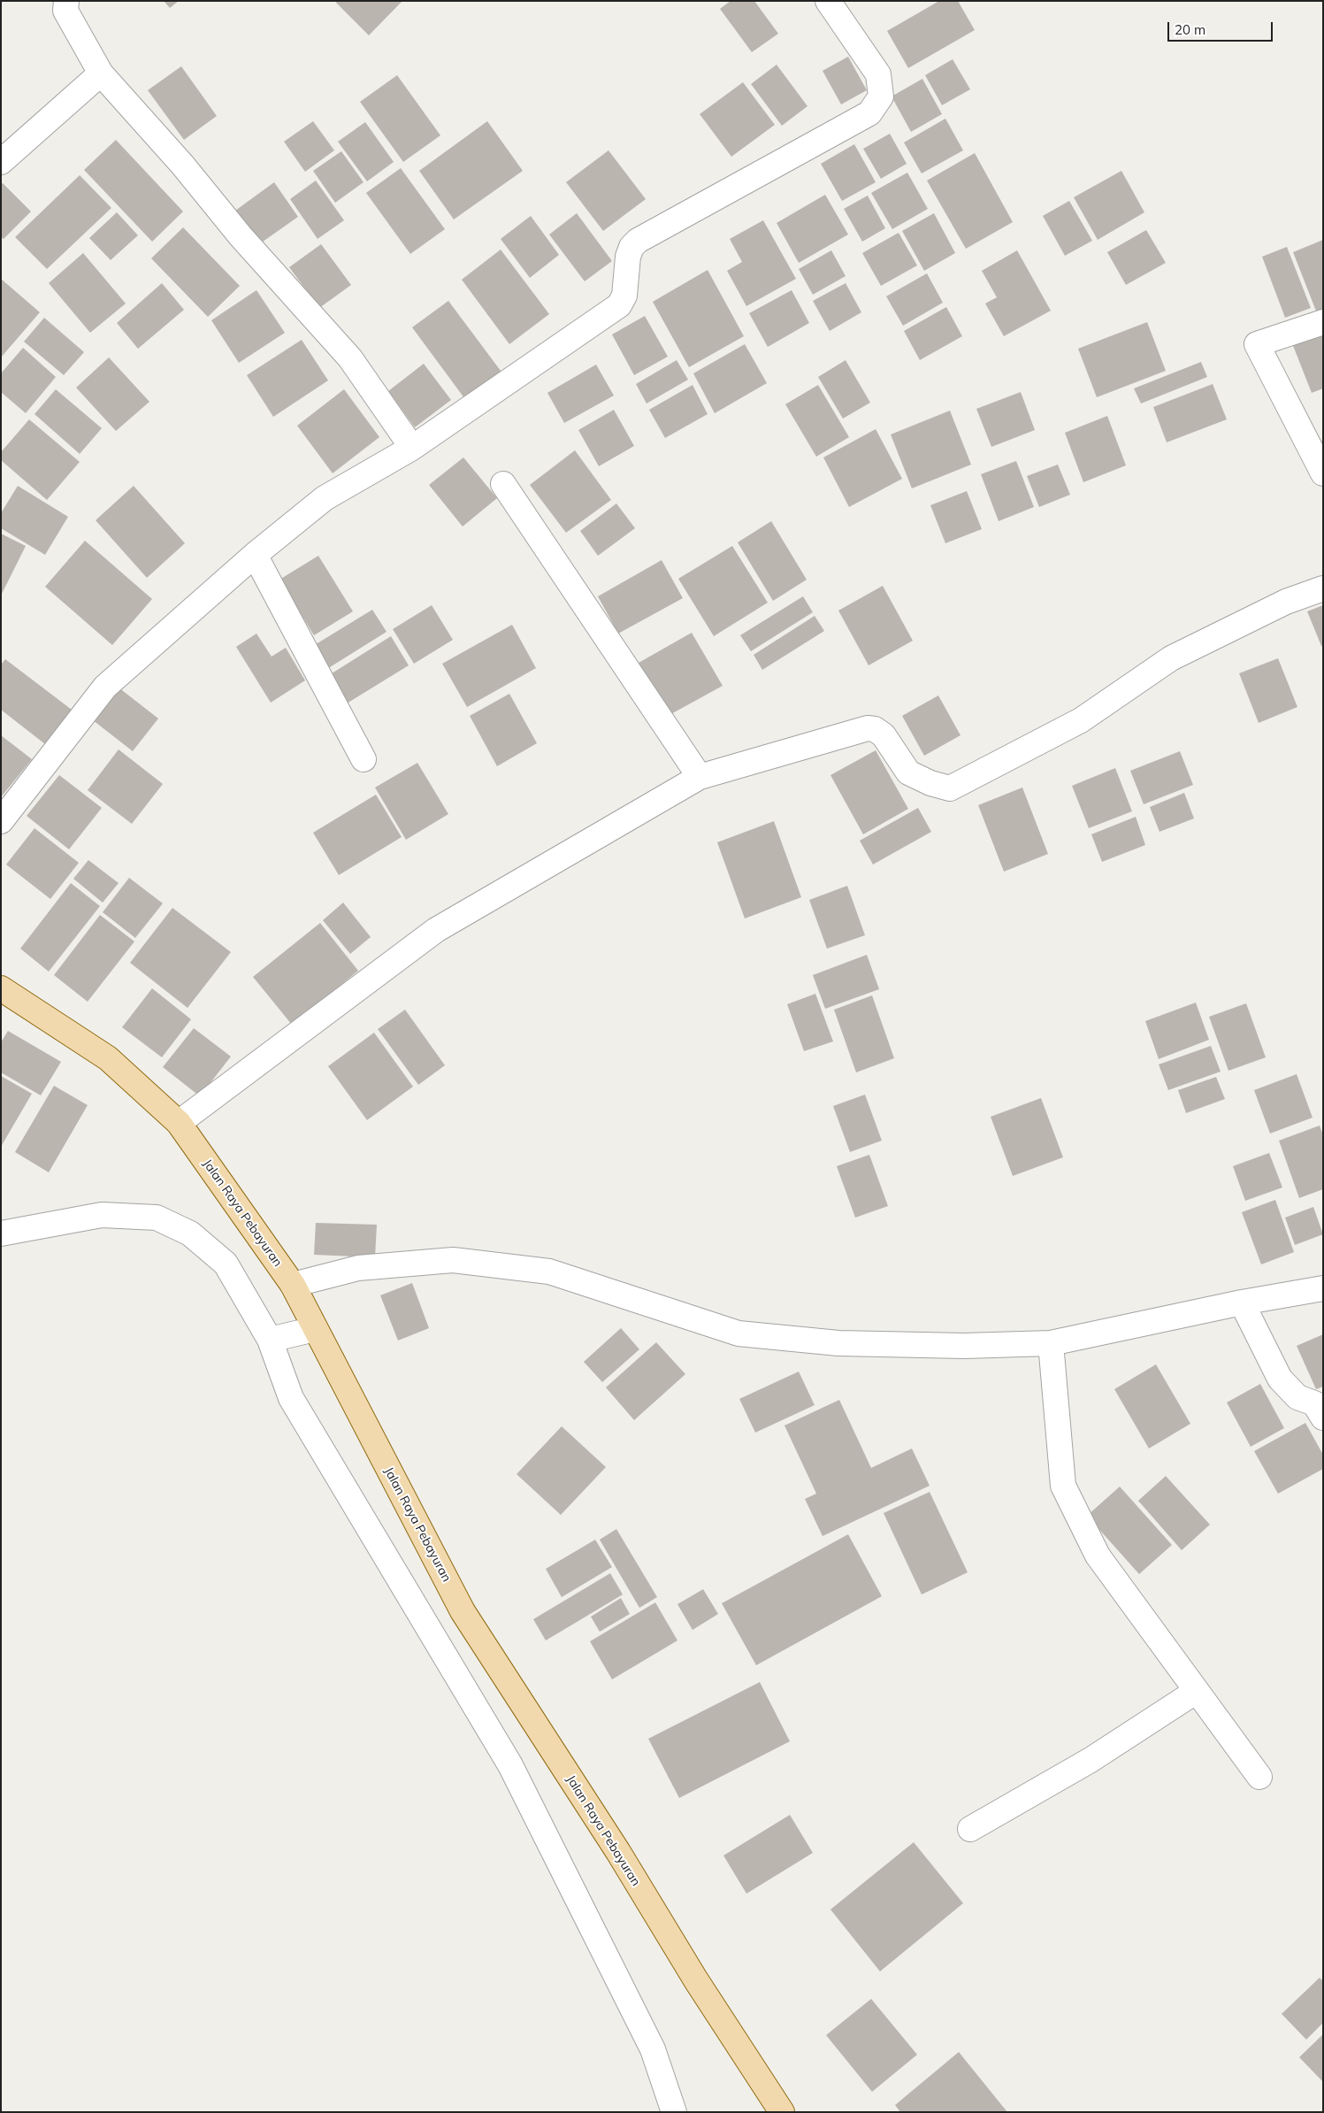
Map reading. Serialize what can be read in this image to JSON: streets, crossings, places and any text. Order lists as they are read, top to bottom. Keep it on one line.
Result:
{"streets":{"main road":["Jalan Raya Pebayuran"]},"scale_bar":"20 m"}
